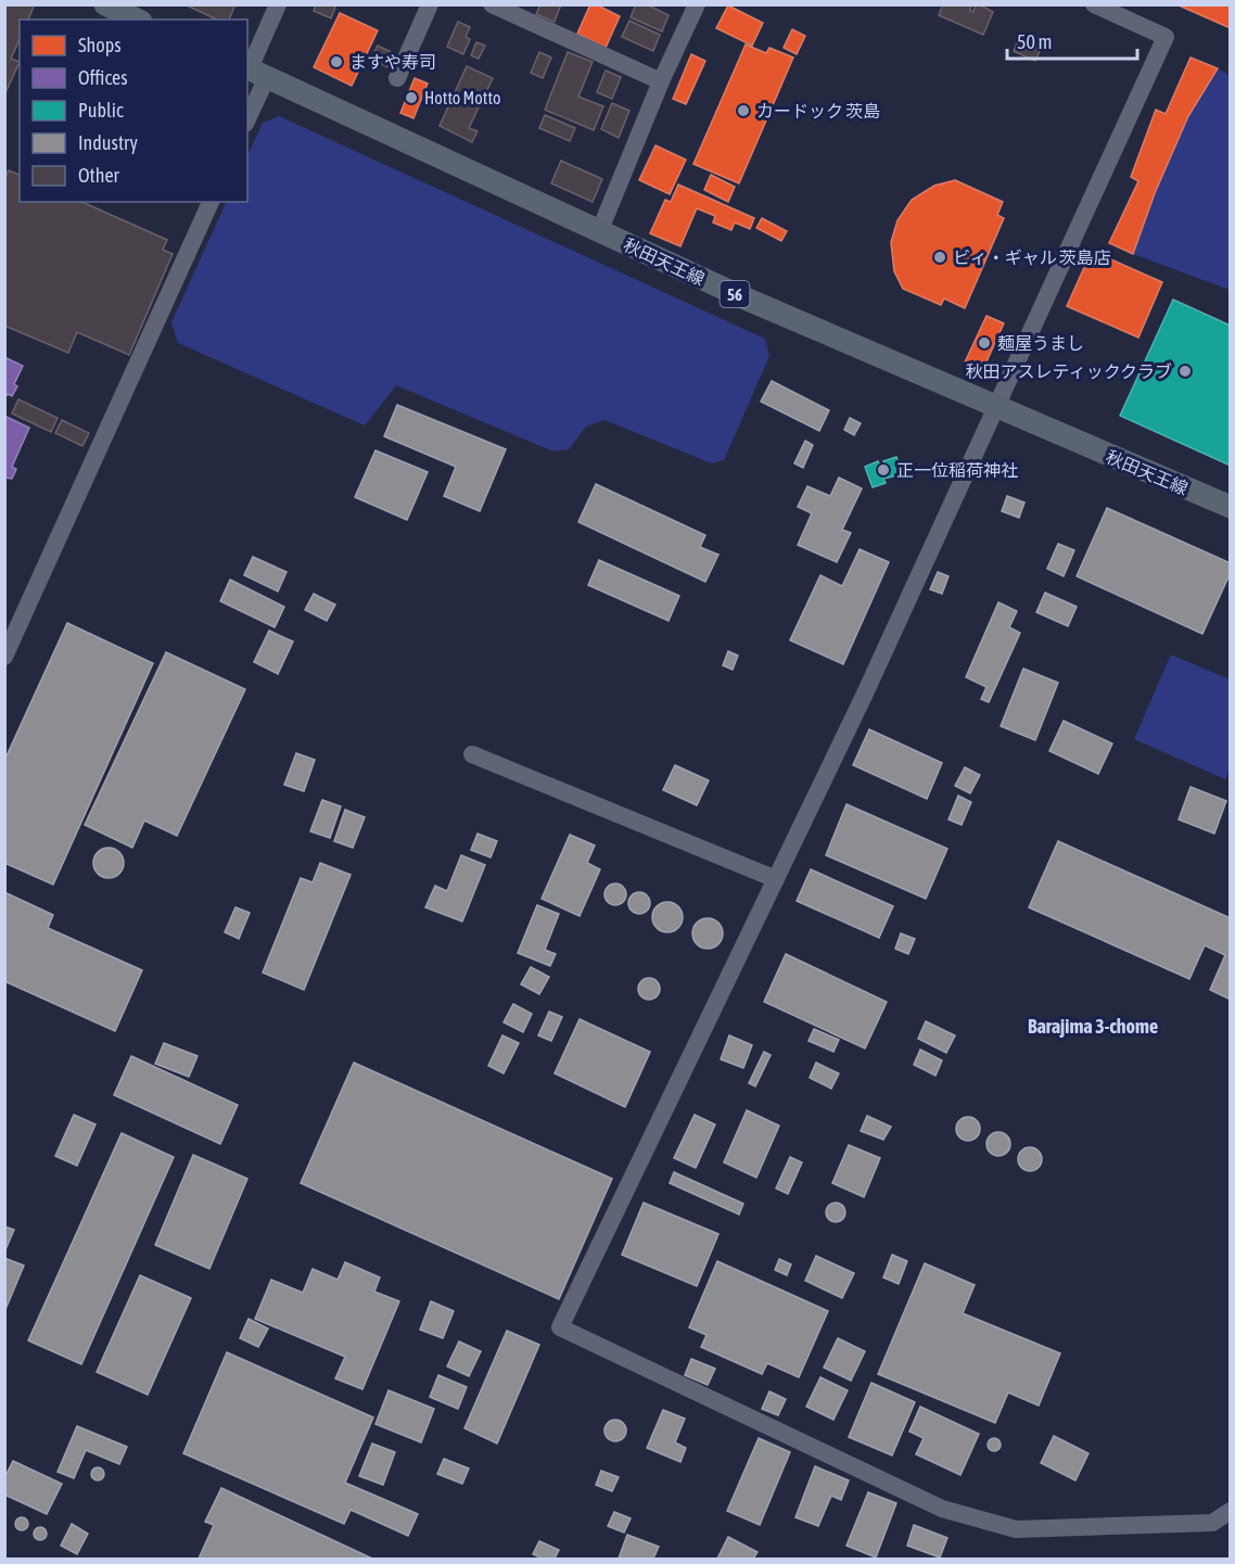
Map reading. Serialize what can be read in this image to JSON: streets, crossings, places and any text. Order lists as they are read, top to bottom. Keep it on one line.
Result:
{"streets":{"main road":["秋田天王線","56"]},"districts":["Barajima 3-chome"],"places":["ますや寿司","Hotto Motto","カードック 茨島","ビィ・ギャル 茨島店","麺屋うまし","秋田アスレティッククラブ","正一位稲荷神社"],"legend":["Shops","Offices","Public","Industry","Other"],"scale_bar":"50 m"}
